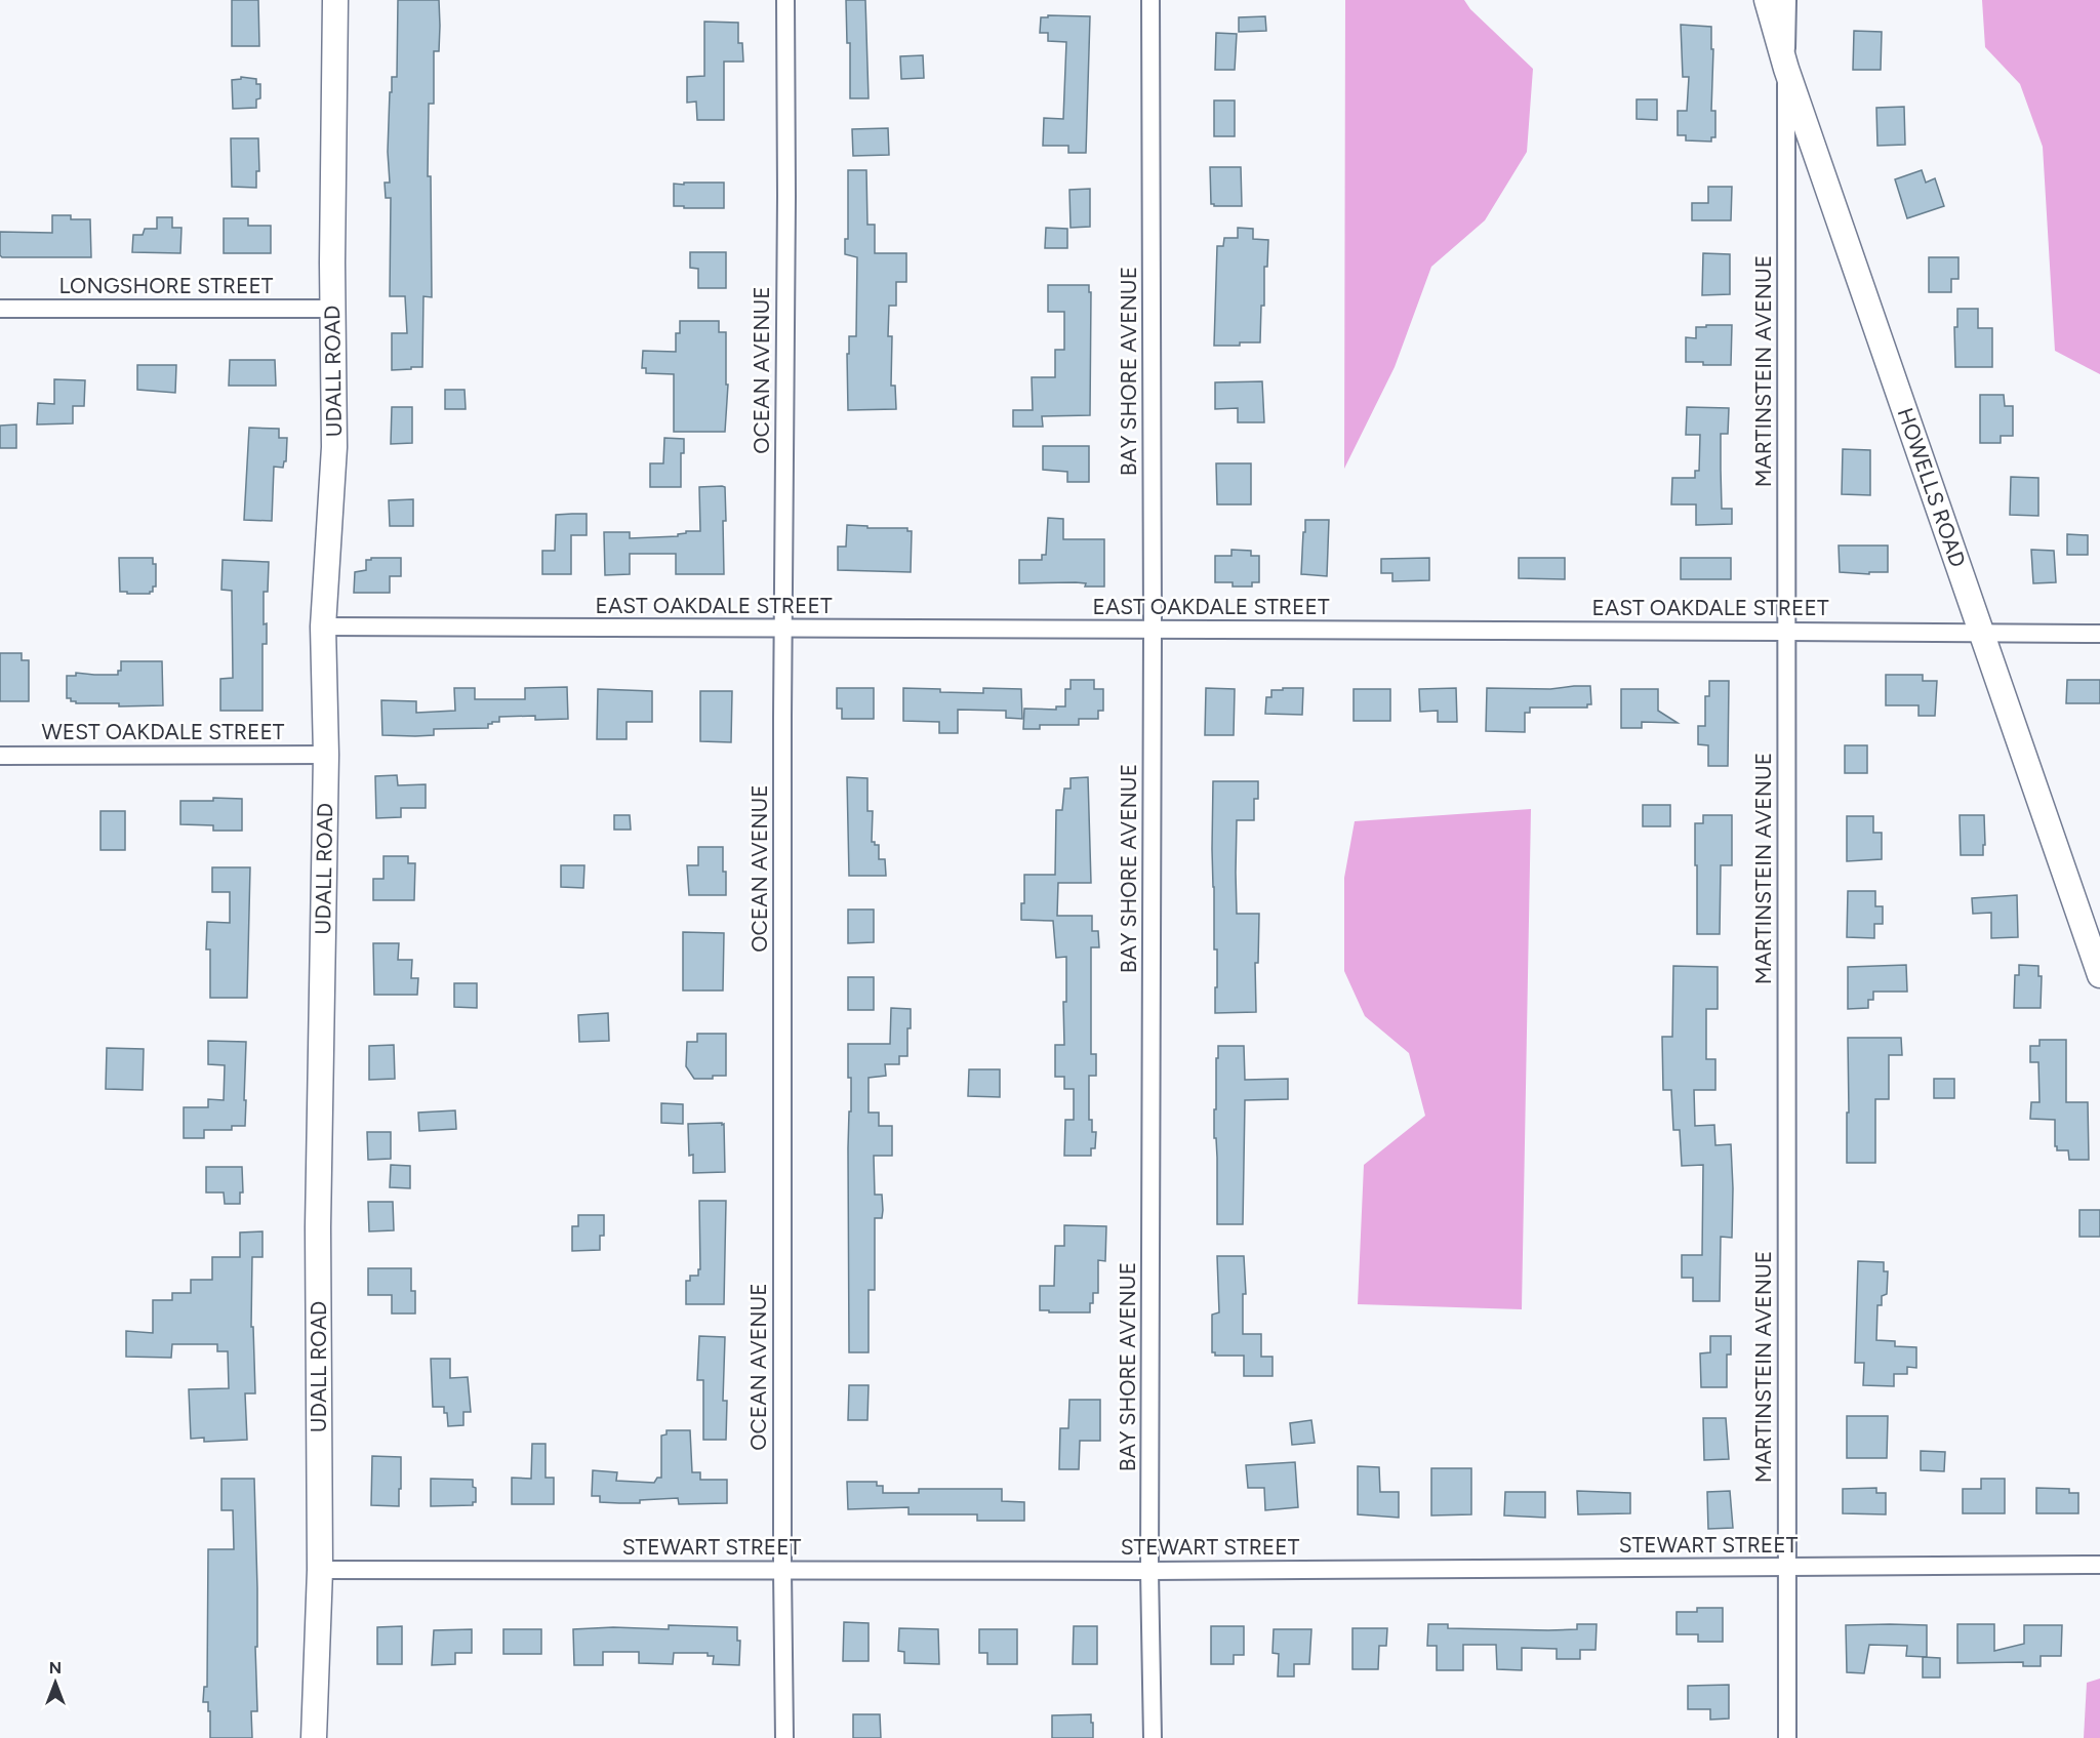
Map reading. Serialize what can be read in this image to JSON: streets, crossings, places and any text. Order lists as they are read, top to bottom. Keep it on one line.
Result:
{"streets":{"street":["LONGSHORE STREET","OCEAN AVENUE","UDALL ROAD","BAY SHORE AVENUE","MARTINSTEIN AVENUE","HOWELLS ROAD","EAST OAKDALE STREET","WEST OAKDALE STREET","STEWART STREET"]},"crossings":[["LONGSHORE STREET","UDALL ROAD"],["OCEAN AVENUE","EAST OAKDALE STREET"],["OCEAN AVENUE","STEWART STREET"],["UDALL ROAD","EAST OAKDALE STREET"],["UDALL ROAD","WEST OAKDALE STREET"],["UDALL ROAD","STEWART STREET"],["BAY SHORE AVENUE","EAST OAKDALE STREET"],["BAY SHORE AVENUE","STEWART STREET"],["MARTINSTEIN AVENUE","HOWELLS ROAD"],["MARTINSTEIN AVENUE","EAST OAKDALE STREET"],["MARTINSTEIN AVENUE","STEWART STREET"],["HOWELLS ROAD","EAST OAKDALE STREET"]],"north":"top"}
